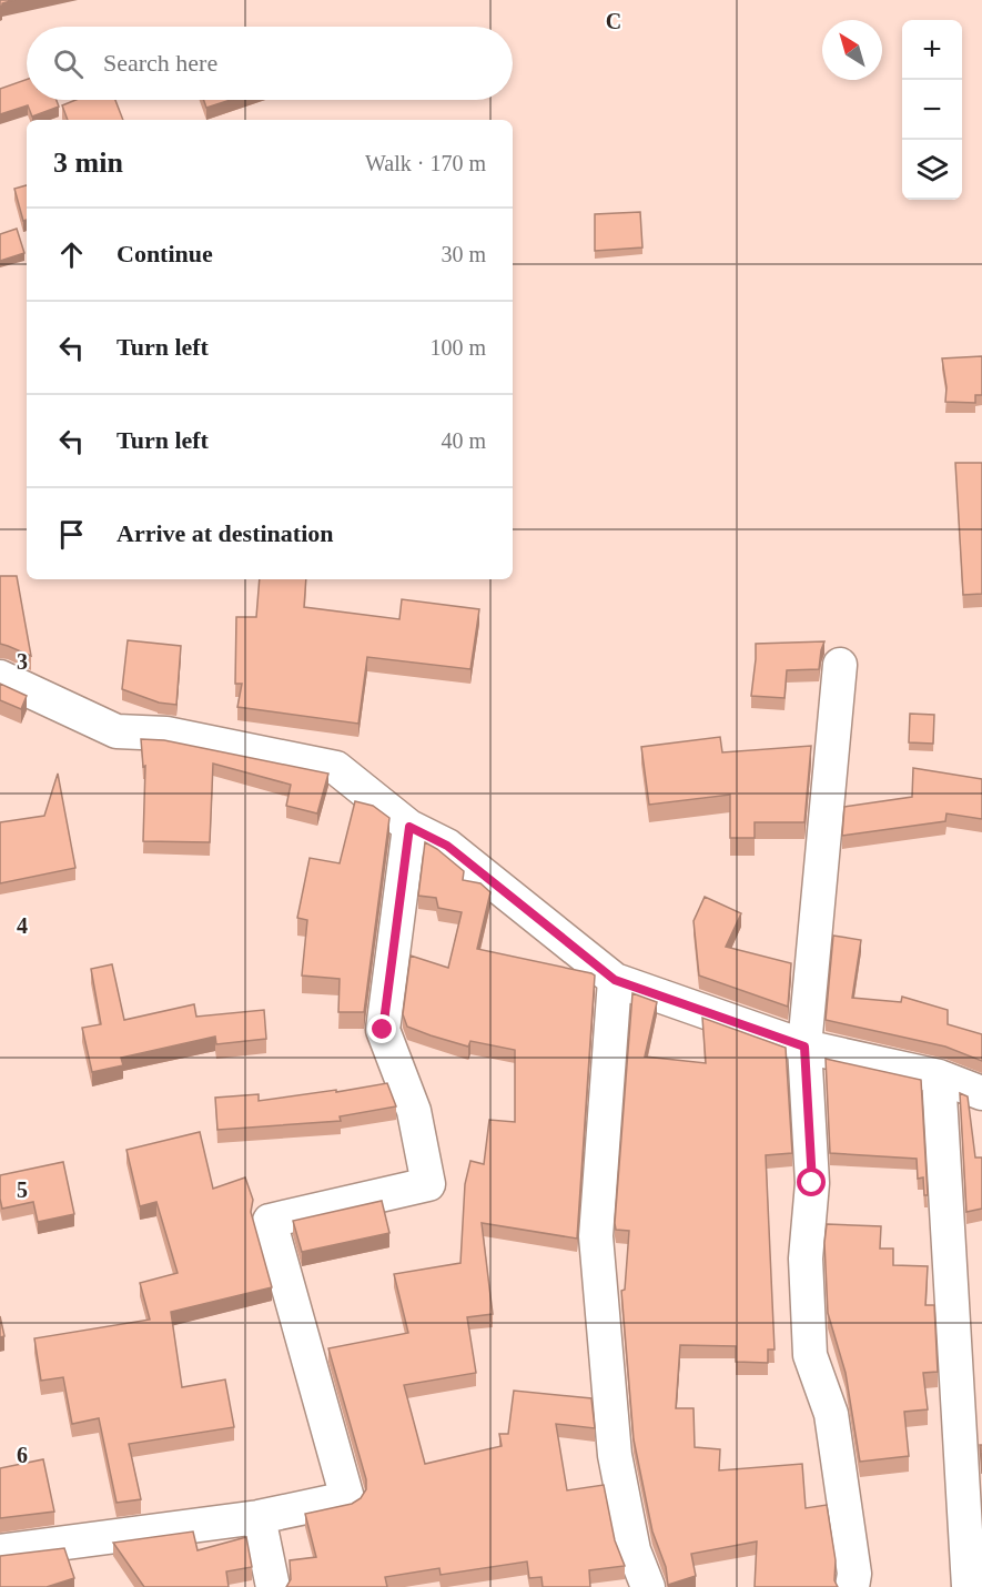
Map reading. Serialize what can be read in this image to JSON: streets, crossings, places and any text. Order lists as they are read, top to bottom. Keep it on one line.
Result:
{"north":"top left","page":{"map_buttons":["+","−"],"search":"Search here","heading":["3 min","Walk · 170 m"],"list":[["Continue","30 m"],["Turn left","100 m"],["Turn left","40 m"],"Arrive at destination"]},"grid":{"columns":["C"],"rows":["3","4","5","6"]}}
